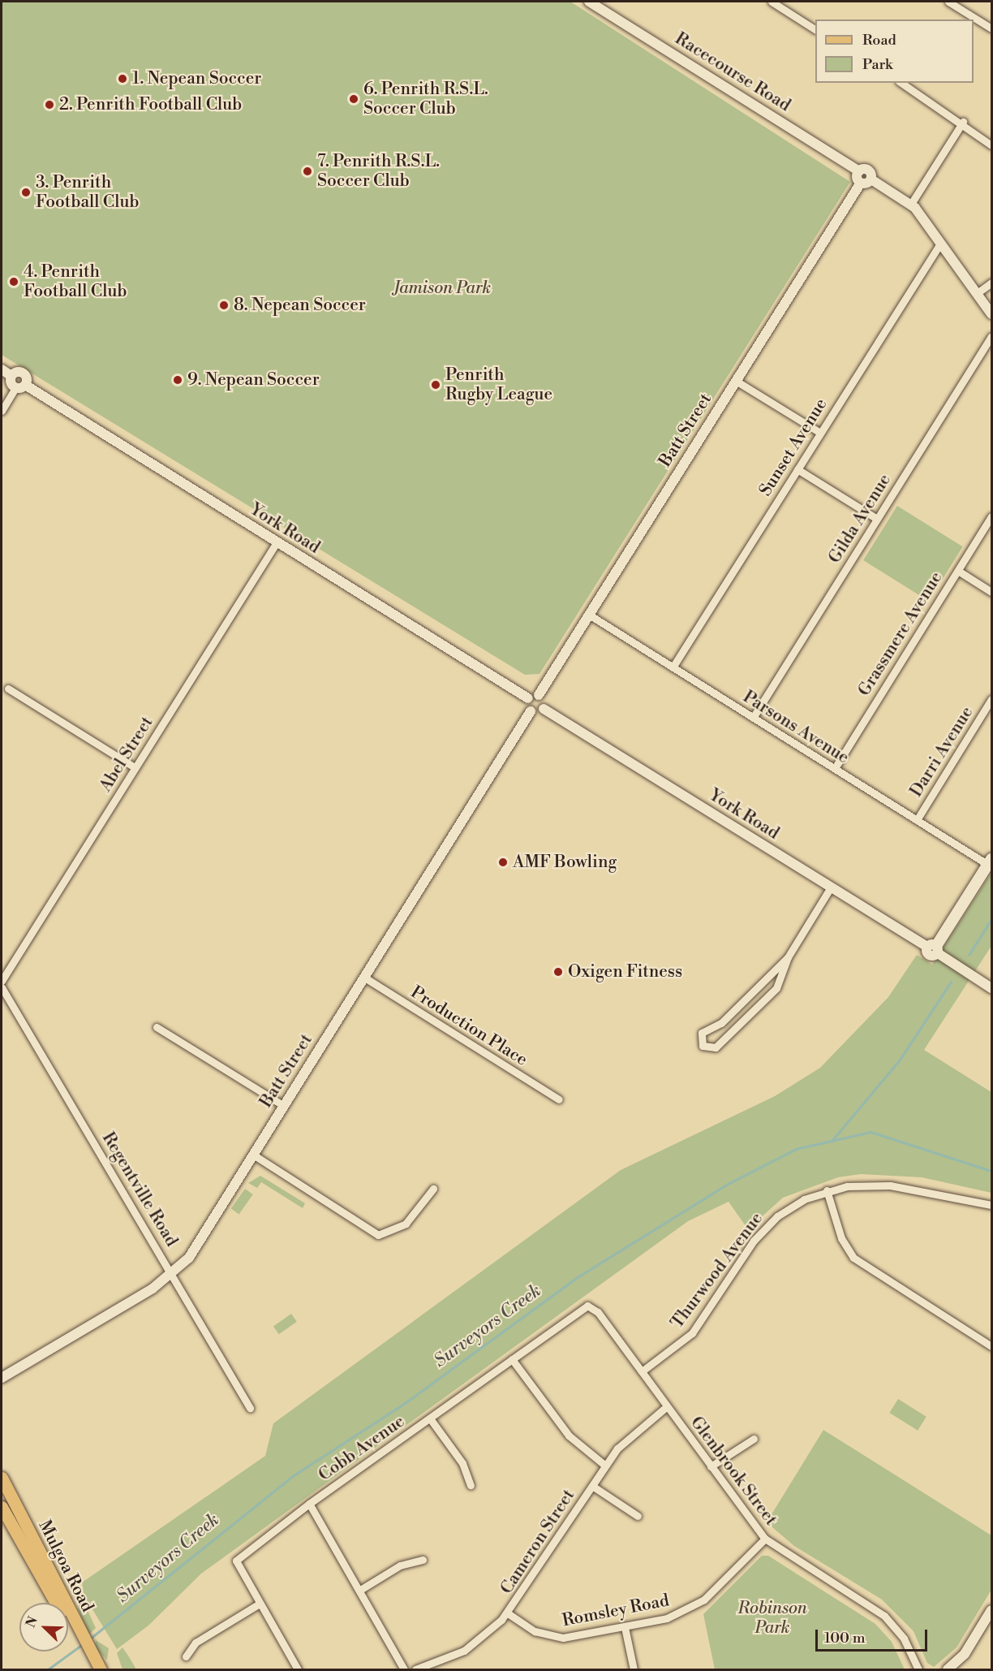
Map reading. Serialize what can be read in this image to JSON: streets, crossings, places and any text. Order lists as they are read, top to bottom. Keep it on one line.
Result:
{"streets":{"main road":["Mulgoa Road"],"street":["Racecourse Road","Batt Street","Sunset Avenue","Gilda Avenue","York Road","Grassmere Avenue","Parsons Avenue","Darri Avenue","Abel Street","Production Place","Regentville Road","Thurwood Avenue","Cobb Avenue","Glenbrook Street","Cameron Street","Romsley Road"]},"crossings":[["Batt Street","Parsons Avenue"],["Batt Street","Production Place"],["Batt Street","Regentville Road"],["Sunset Avenue","Parsons Avenue"],["Gilda Avenue","Parsons Avenue"],["York Road","Abel Street"],["Grassmere Avenue","Parsons Avenue"],["Parsons Avenue","Darri Avenue"],["Thurwood Avenue","Glenbrook Street"],["Cobb Avenue","Glenbrook Street"],["Glenbrook Street","Cameron Street"],["Glenbrook Street","Romsley Road"],["Cameron Street","Romsley Road"]],"water":["Surveyors Creek"],"parks":["Jamison Park","Robinson Park"],"places":["1. Nepean Soccer","6. Penrith R.S.L. Soccer Club","2. Penrith Football Club","7. Penrith R.S.L. Soccer Club","3. Penrith Football Club","4. Penrith Football Club","8. Nepean Soccer","9. Nepean Soccer","Penrith Rugby League","AMF Bowling","Oxigen Fitness"],"legend":["Road","Park"],"scale_bar":"100 m","north":"top left"}
